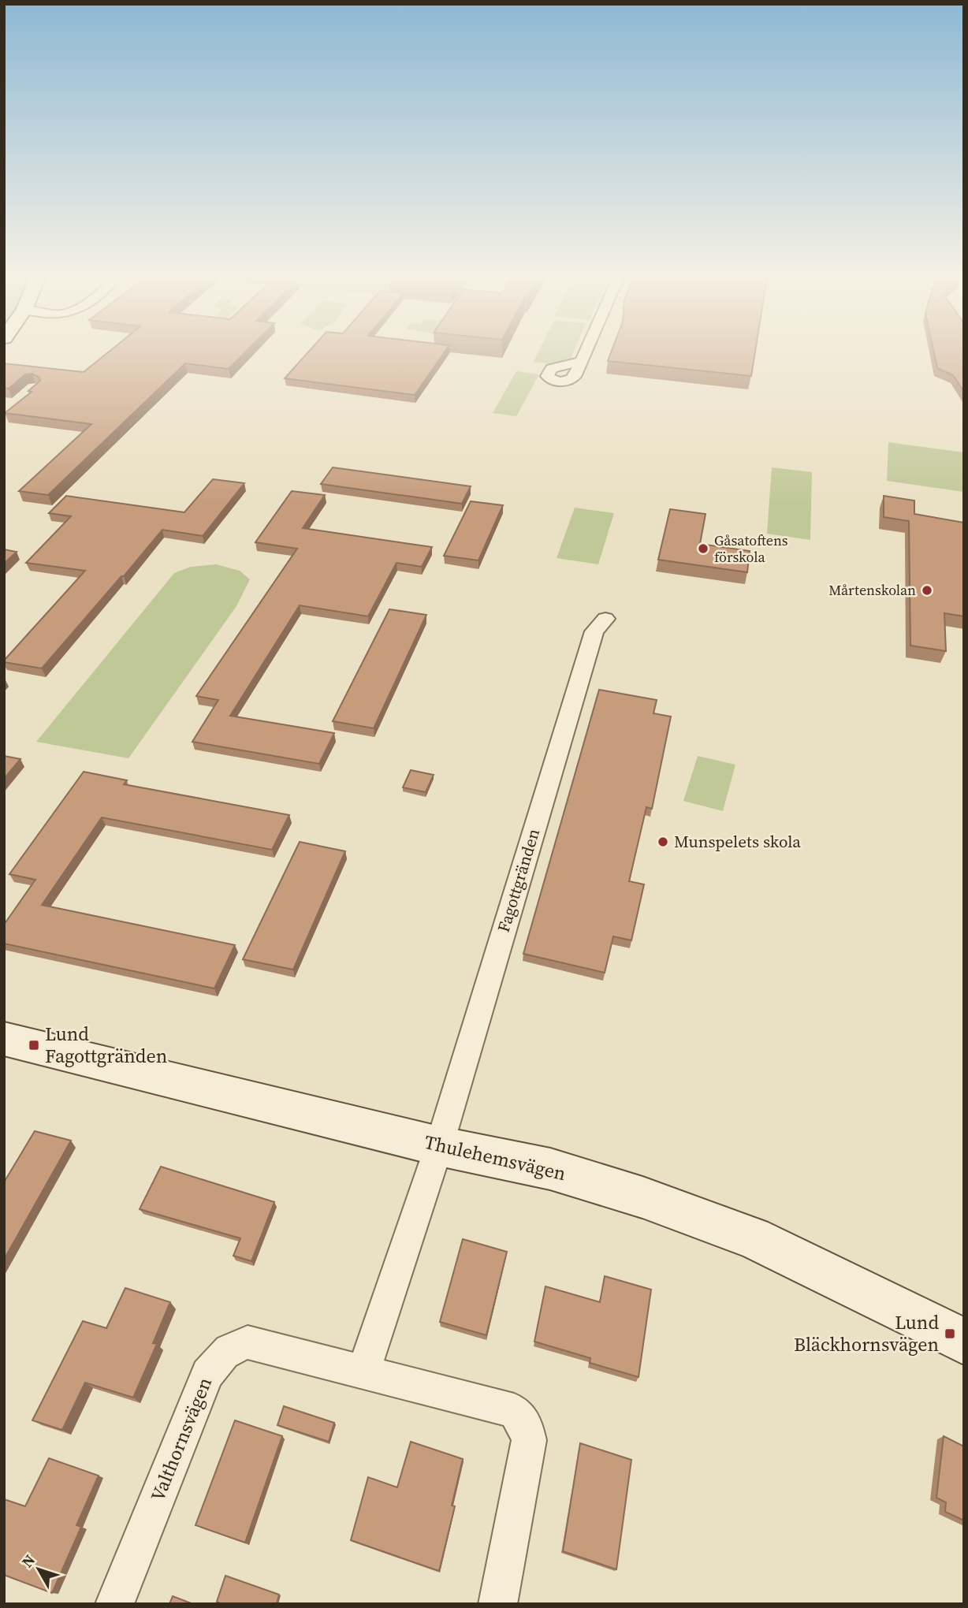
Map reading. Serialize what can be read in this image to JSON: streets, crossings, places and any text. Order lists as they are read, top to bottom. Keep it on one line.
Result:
{"streets":{"street":["Fagottgränden","Thulehemsvägen","Valthornsvägen"]},"crossings":[["Fagottgränden","Thulehemsvägen"]],"places":{"other":["Gåsatoftens förskola","Mårtenskolan","Munspelets skola"],"transit":["Lund Fagottgränden","Lund Bläckhornsvägen"]},"north":"top left"}
